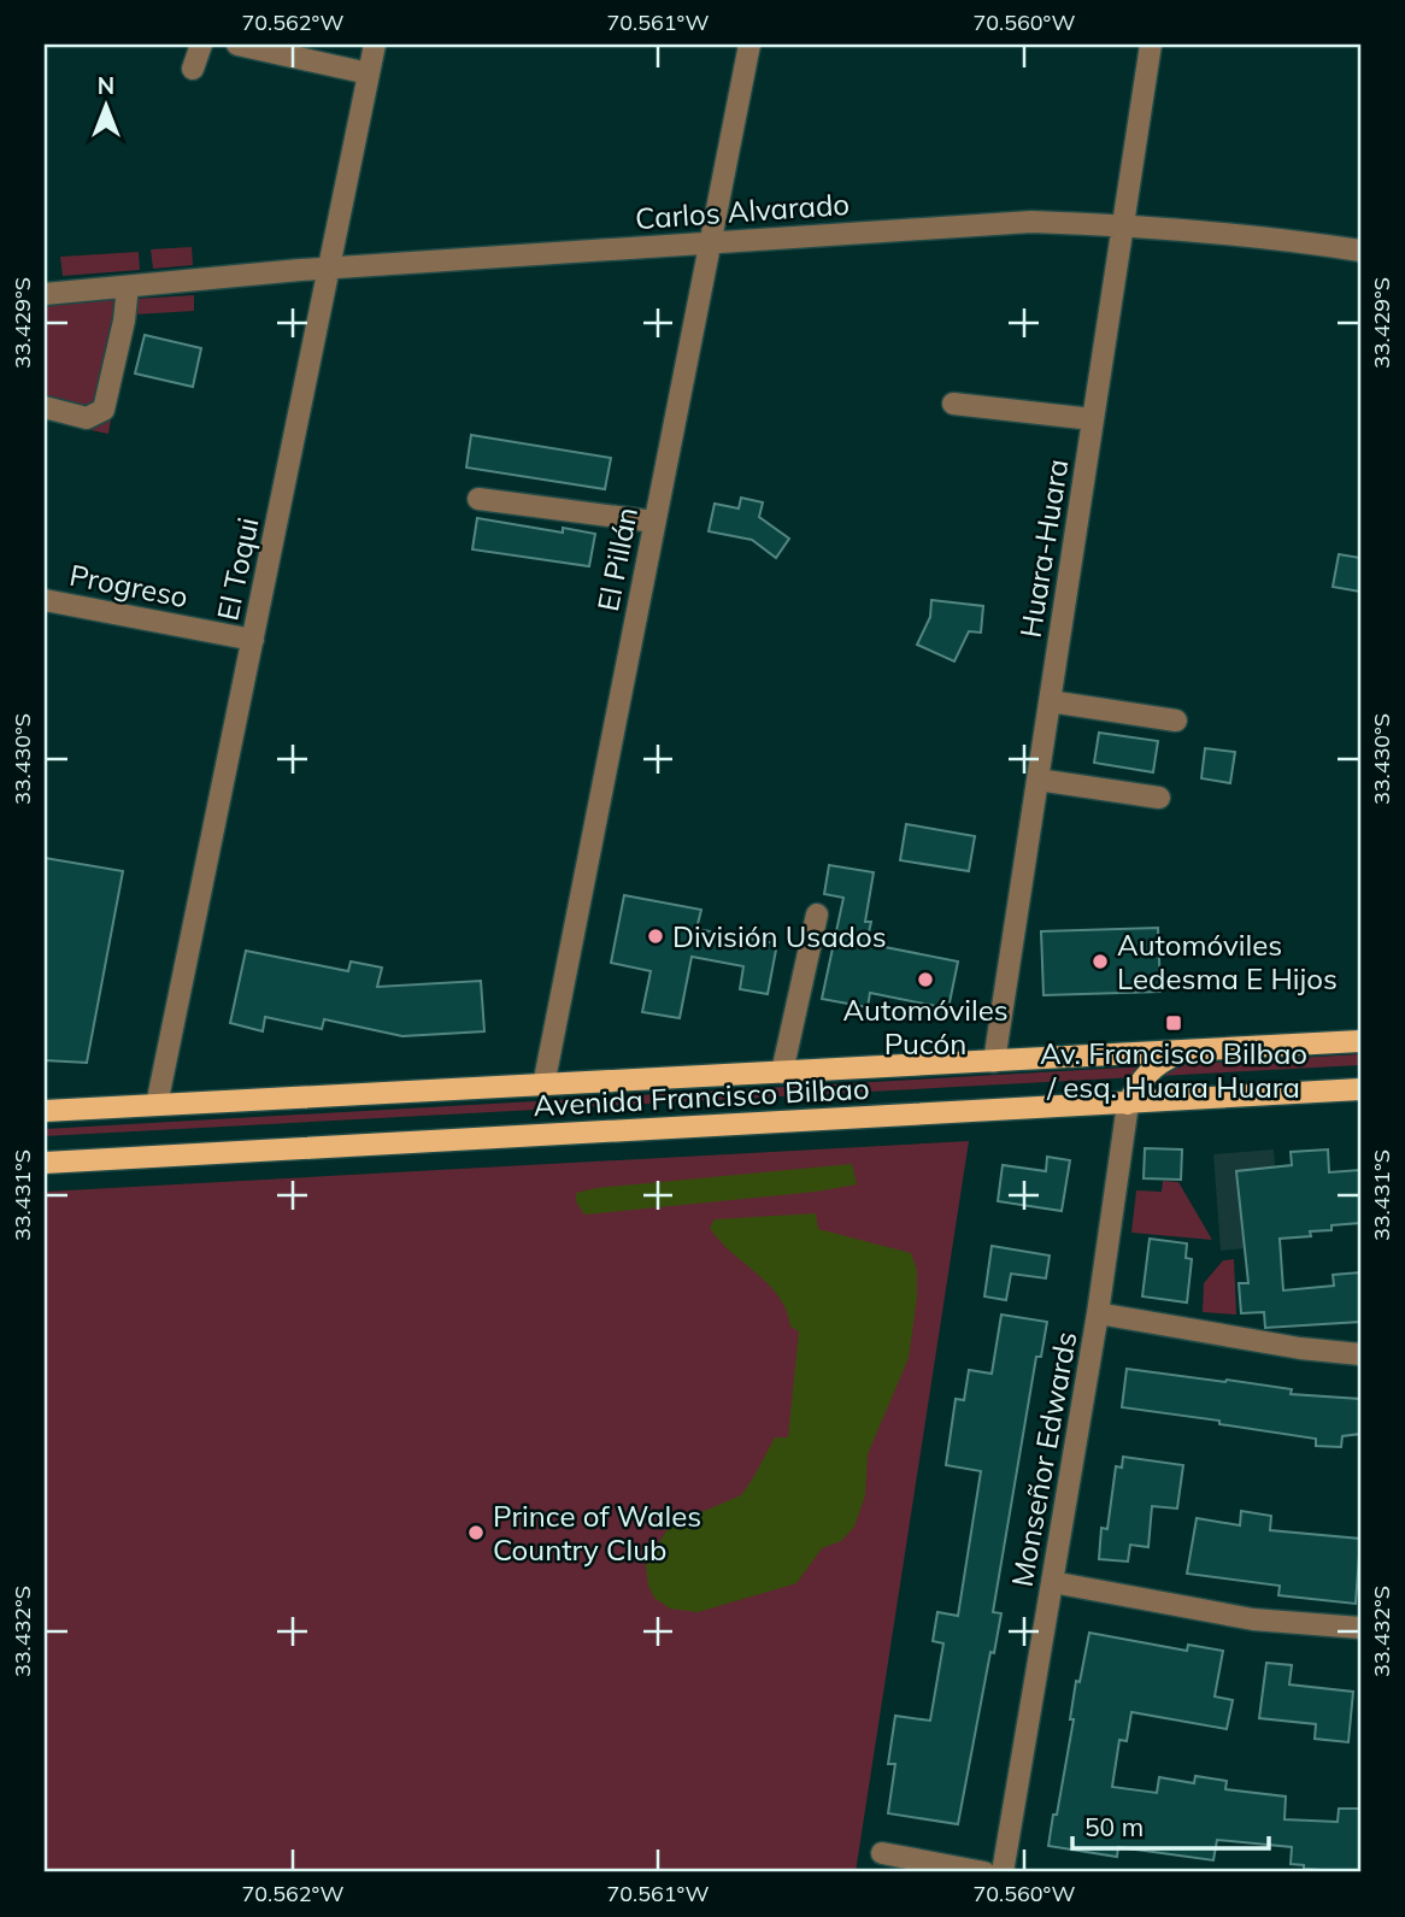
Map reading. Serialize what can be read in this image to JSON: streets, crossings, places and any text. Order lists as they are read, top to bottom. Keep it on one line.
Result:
{"streets":{"main road":["Avenida Francisco Bilbao"],"street":["Carlos Alvarado","Huara-Huara","El Pillán","El Toqui","Progreso","Monseñor Edwards"]},"crossings":[["Carlos Alvarado","Huara-Huara"],["Carlos Alvarado","El Pillán"],["Carlos Alvarado","El Toqui"],["Huara-Huara","Avenida Francisco Bilbao"],["El Pillán","Avenida Francisco Bilbao"],["El Toqui","Progreso"],["El Toqui","Avenida Francisco Bilbao"],["Avenida Francisco Bilbao","Monseñor Edwards"]],"places":{"other":["División Usados","Automóviles Ledesma E Hijos","Automóviles Pucón","Prince of Wales Country Club"],"transit":["Av. Francisco Bilbao / esq. Huara Huara"]},"scale_bar":"50 m","north":"top","coordinates":["70.562°W","70.561°W","70.560°W","33.429°S","33.430°S","33.431°S","33.432°S"]}
